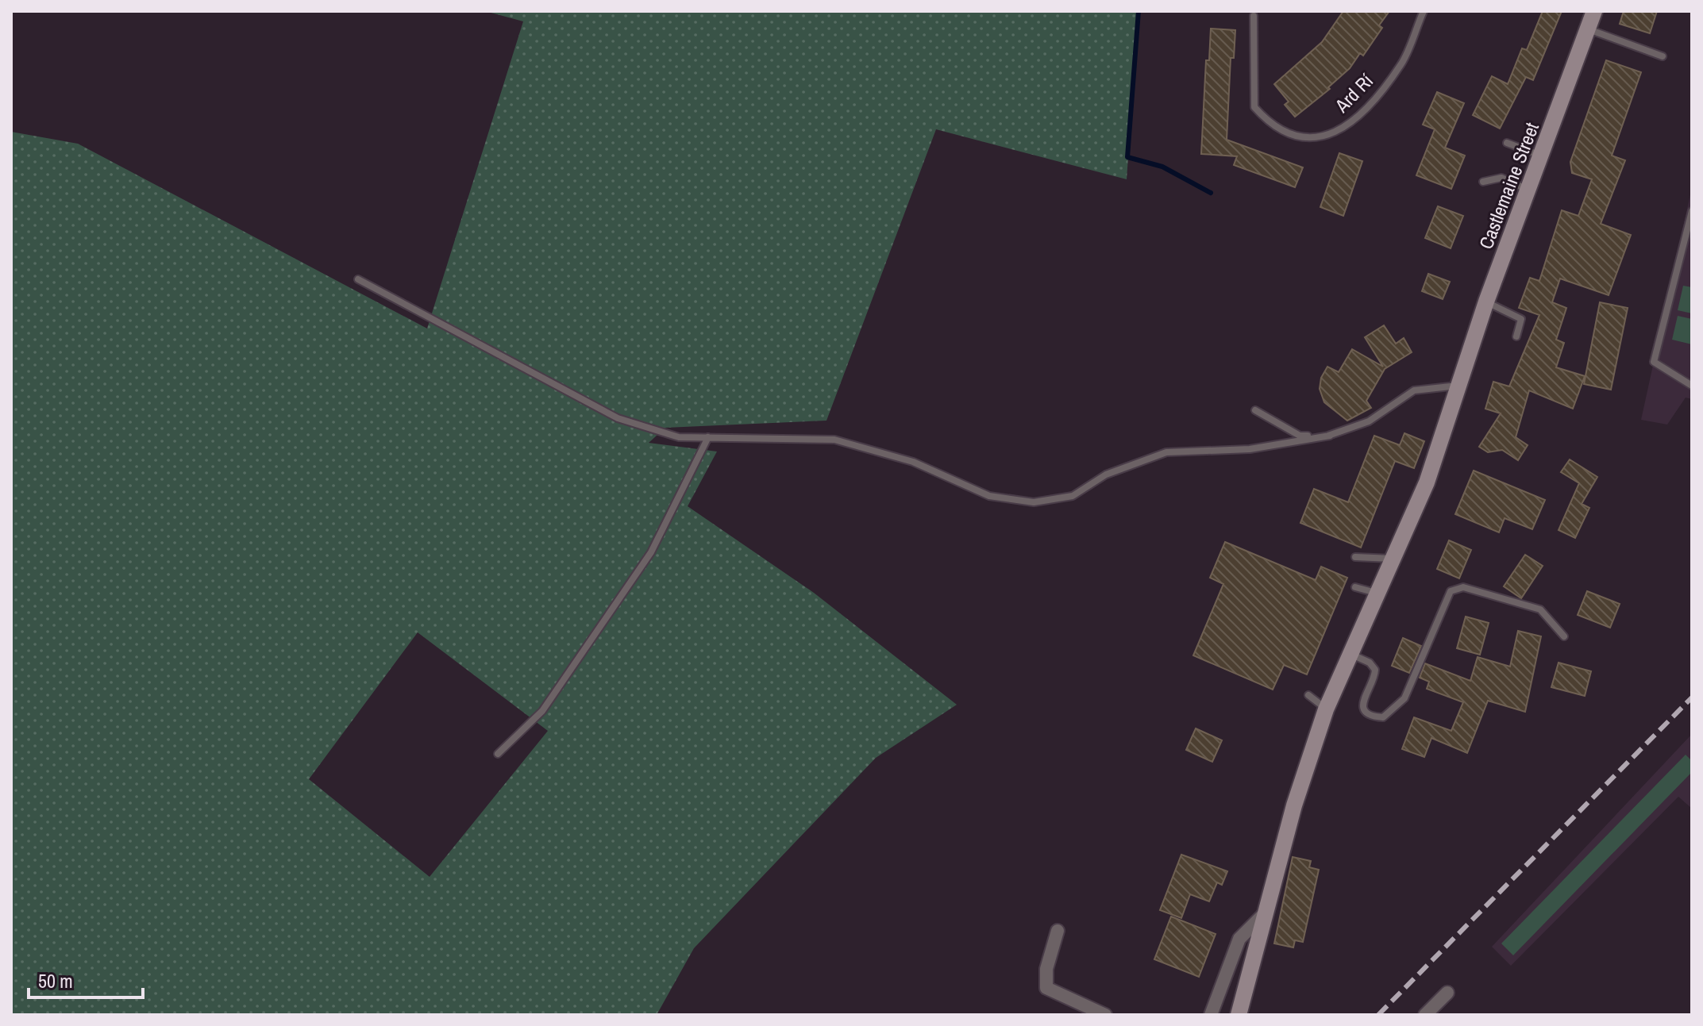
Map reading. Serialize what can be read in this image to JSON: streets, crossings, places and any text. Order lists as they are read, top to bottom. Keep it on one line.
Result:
{"streets":{"main road":["Castlemaine Street"],"lane":["Ard Rí"]},"scale_bar":"50 m"}
